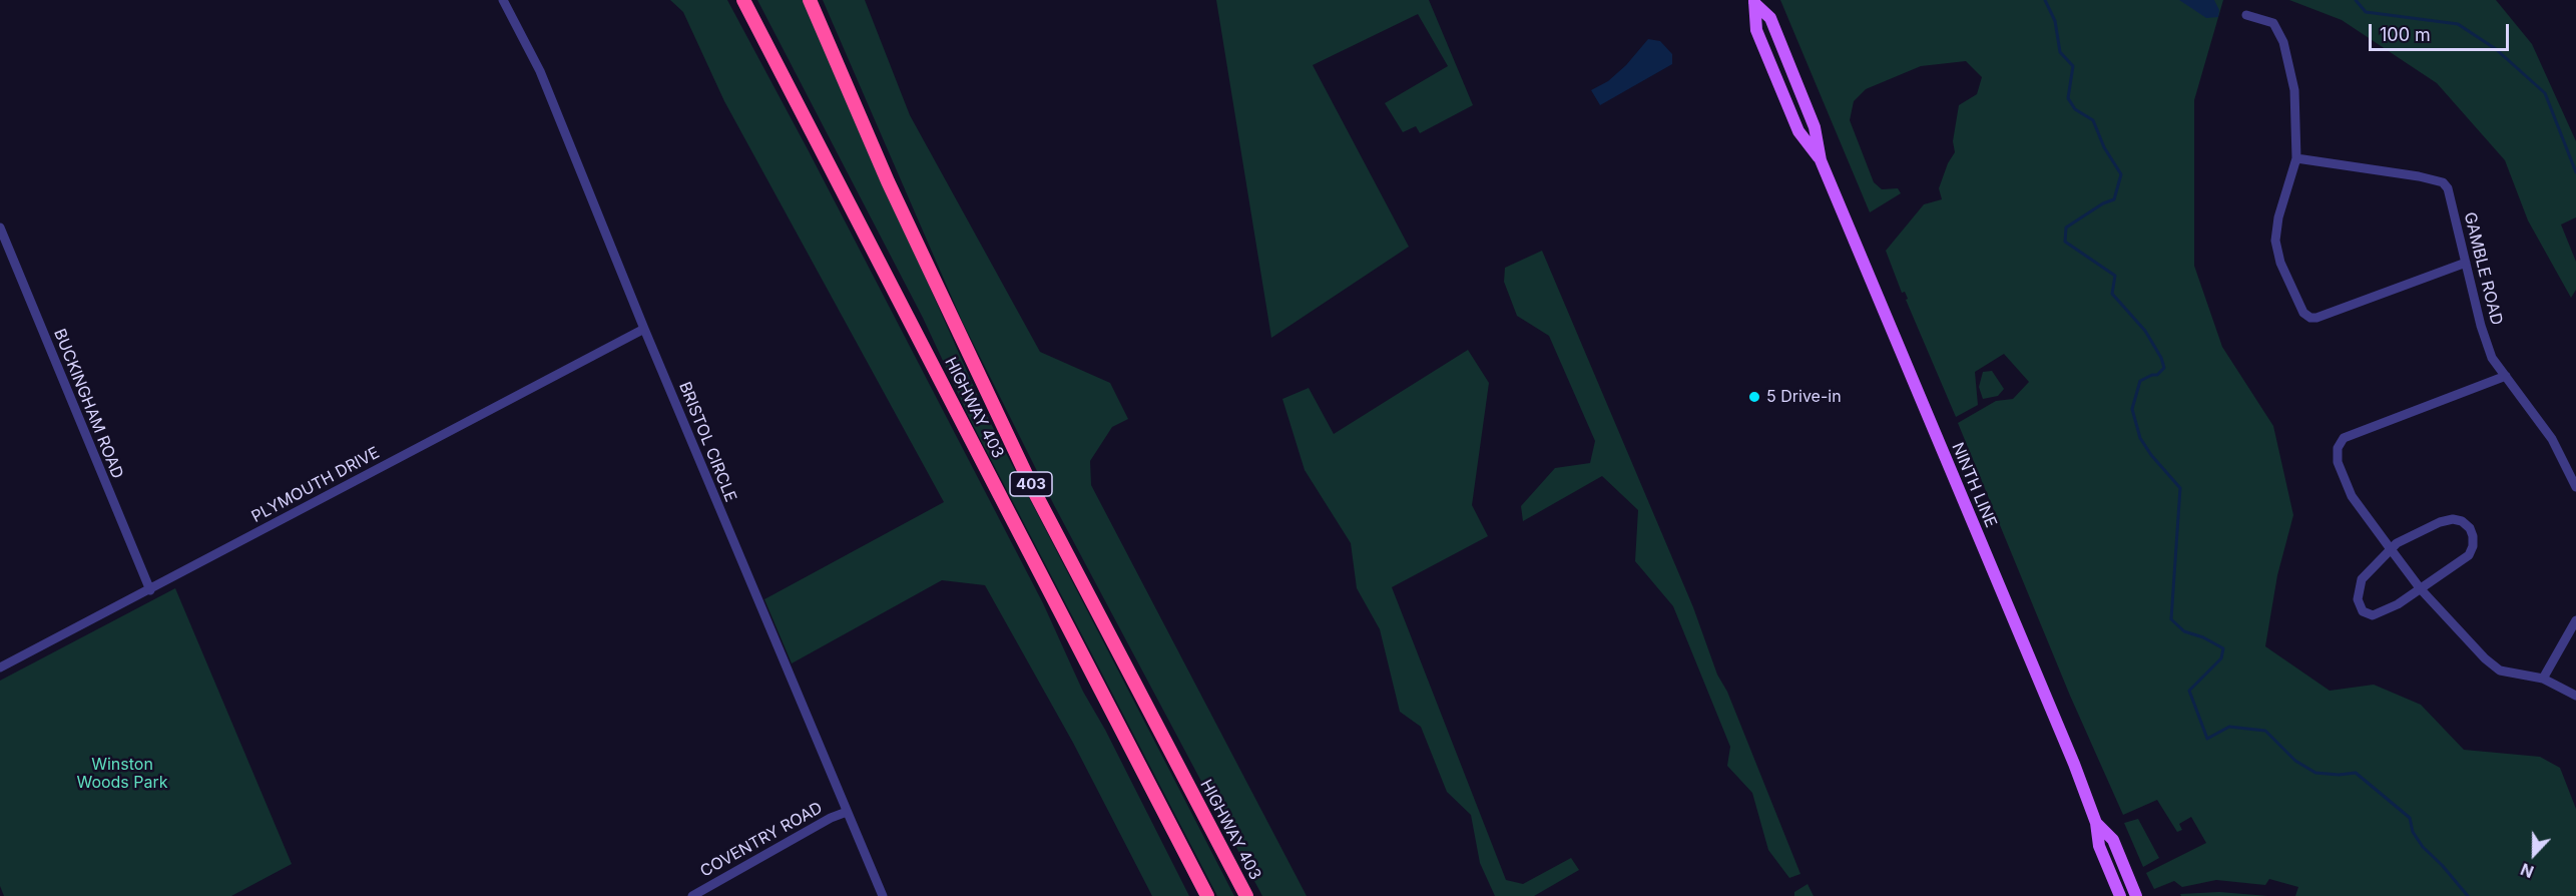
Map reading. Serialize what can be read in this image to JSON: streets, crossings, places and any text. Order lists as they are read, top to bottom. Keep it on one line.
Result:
{"streets":{"highway":["HIGHWAY 403","403"],"main road":["NINTH LINE"],"street":["GAMBLE ROAD","BUCKINGHAM ROAD","BRISTOL CIRCLE","PLYMOUTH DRIVE","COVENTRY ROAD"]},"crossings":[["BUCKINGHAM ROAD","PLYMOUTH DRIVE"],["BRISTOL CIRCLE","PLYMOUTH DRIVE"],["BRISTOL CIRCLE","COVENTRY ROAD"]],"parks":["Winston Woods Park"],"places":["5 Drive-in"],"scale_bar":"100 m","north":"bottom"}
